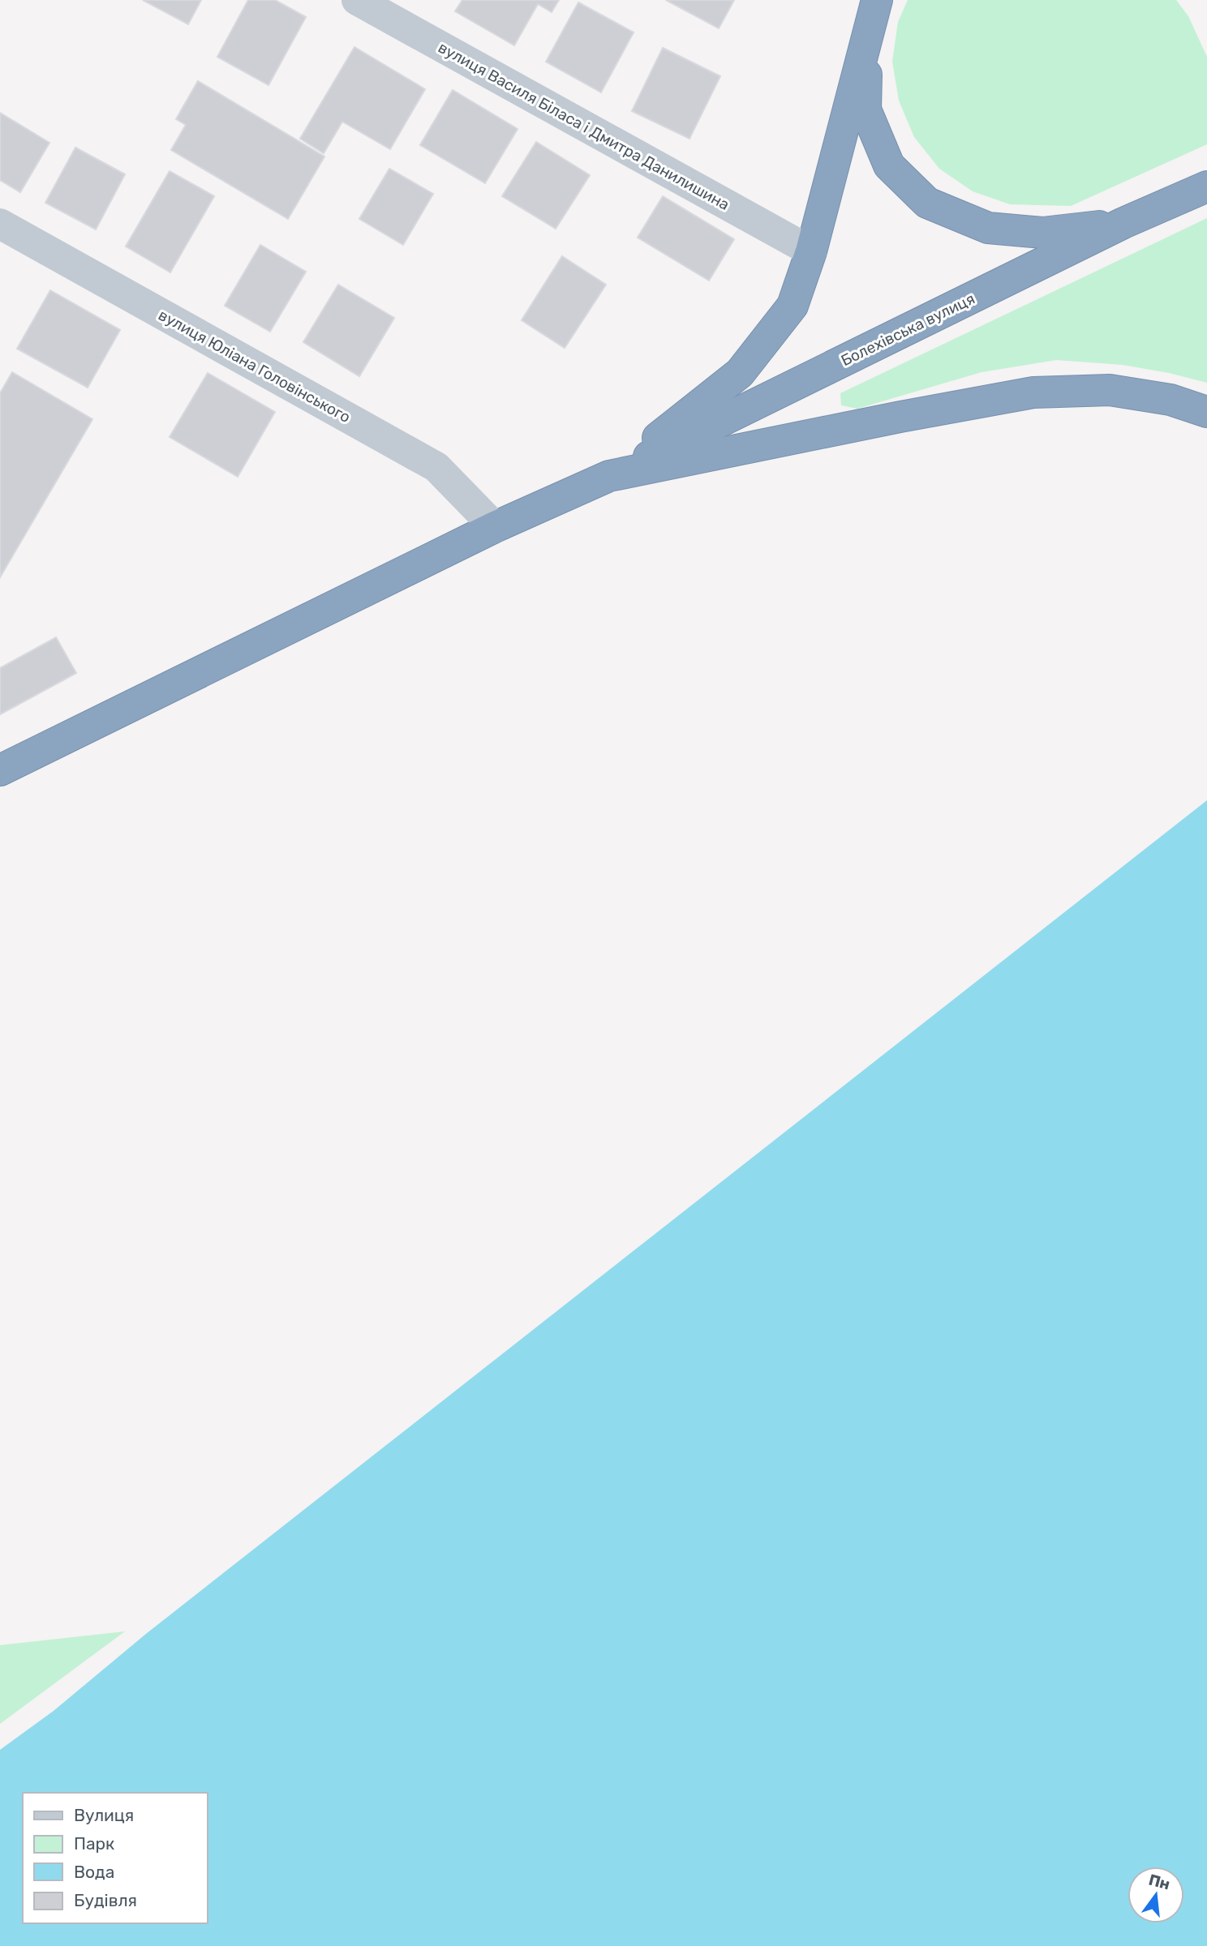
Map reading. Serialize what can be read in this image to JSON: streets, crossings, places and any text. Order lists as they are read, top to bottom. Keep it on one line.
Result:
{"streets":{"highway":["Болехівська вулиця"],"street":["вулиця Василя Біласа і Дмитра Данилишина","вулиця Юліана Головінського"]},"legend":["Вулиця","Парк","Вода","Будівля"],"north":"top"}
